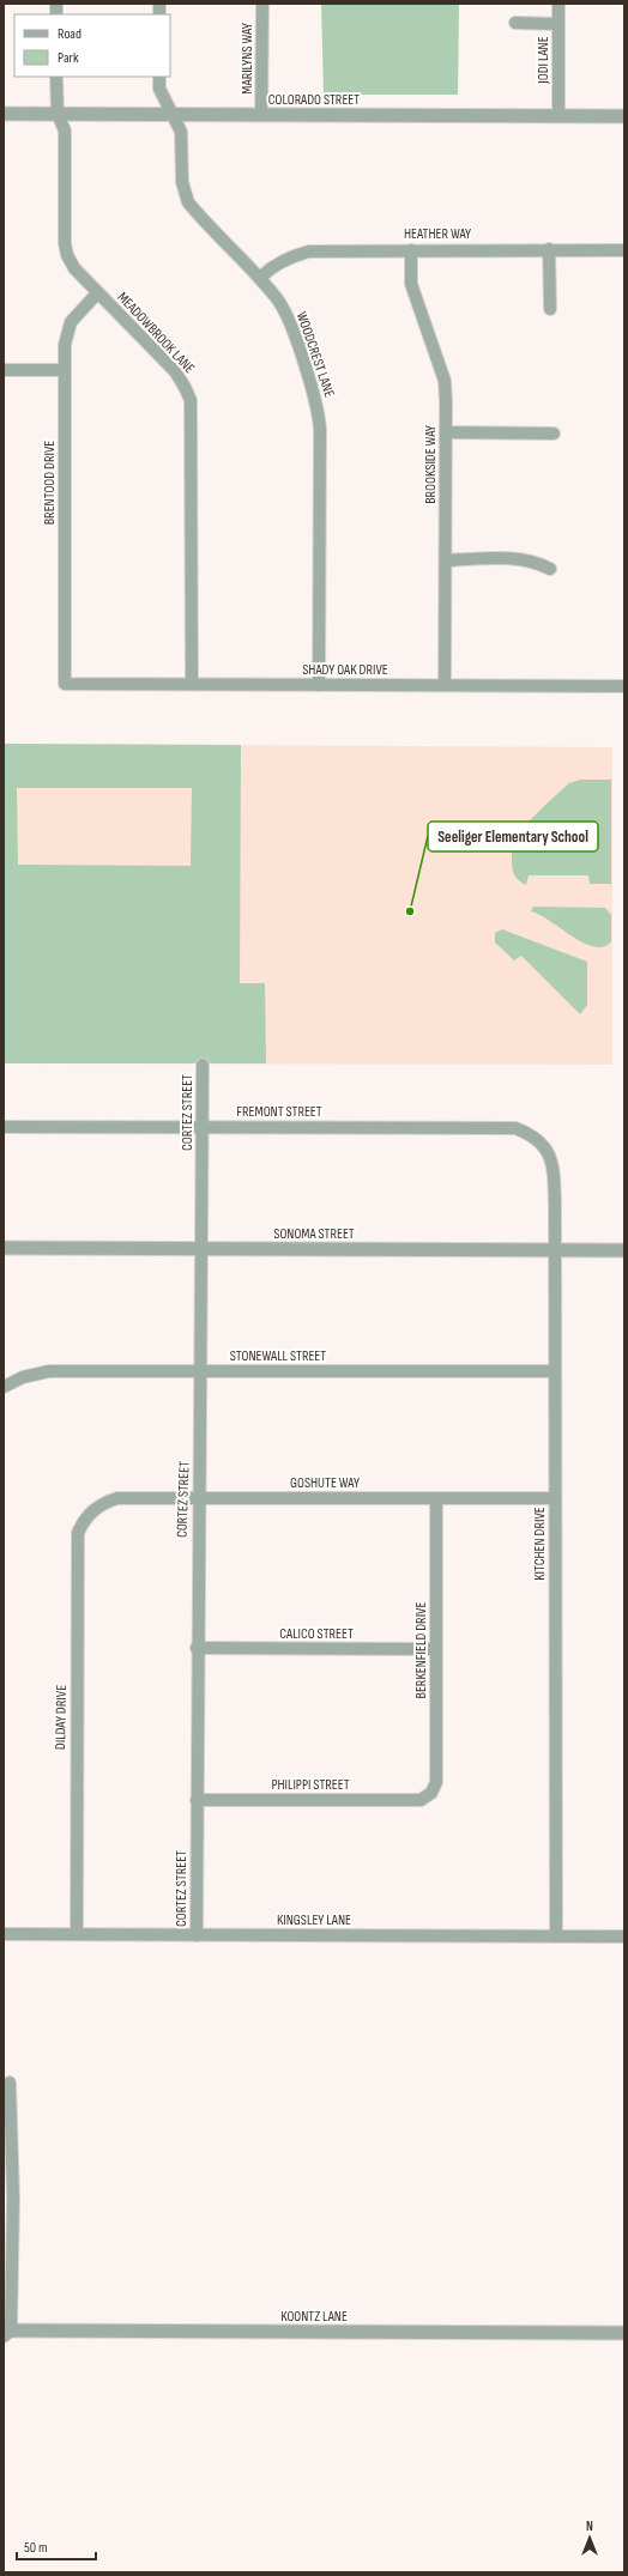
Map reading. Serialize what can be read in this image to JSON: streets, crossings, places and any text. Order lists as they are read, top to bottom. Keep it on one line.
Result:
{"streets":{"street":["MARILYNS WAY","JODI LANE","COLORADO STREET","HEATHER WAY","MEADOWBROOK LANE","WOODCREST LANE","BROOKSIDE WAY","BRENTOOD DRIVE","SHADY OAK DRIVE","FREMONT STREET","CORTEZ STREET","SONOMA STREET","STONEWALL STREET","GOSHUTE WAY","KITCHEN DRIVE","CALICO STREET","BERKENFIELD DRIVE","DILDAY DRIVE","PHILIPPI STREET","KINGSLEY LANE","KOONTZ LANE"]},"crossings":[["MARILYNS WAY","COLORADO STREET"],["JODI LANE","COLORADO STREET"],["COLORADO STREET","MEADOWBROOK LANE"],["COLORADO STREET","WOODCREST LANE"],["HEATHER WAY","WOODCREST LANE"],["HEATHER WAY","BROOKSIDE WAY"],["MEADOWBROOK LANE","BRENTOOD DRIVE"],["MEADOWBROOK LANE","SHADY OAK DRIVE"],["WOODCREST LANE","SHADY OAK DRIVE"],["BROOKSIDE WAY","SHADY OAK DRIVE"],["BRENTOOD DRIVE","SHADY OAK DRIVE"],["FREMONT STREET","CORTEZ STREET"],["FREMONT STREET","KITCHEN DRIVE"],["CORTEZ STREET","SONOMA STREET"],["CORTEZ STREET","STONEWALL STREET"],["CORTEZ STREET","GOSHUTE WAY"],["CORTEZ STREET","CALICO STREET"],["CORTEZ STREET","PHILIPPI STREET"],["CORTEZ STREET","KINGSLEY LANE"],["SONOMA STREET","KITCHEN DRIVE"],["STONEWALL STREET","KITCHEN DRIVE"],["GOSHUTE WAY","KITCHEN DRIVE"],["GOSHUTE WAY","BERKENFIELD DRIVE"],["GOSHUTE WAY","DILDAY DRIVE"],["KITCHEN DRIVE","KINGSLEY LANE"],["CALICO STREET","BERKENFIELD DRIVE"],["BERKENFIELD DRIVE","PHILIPPI STREET"],["DILDAY DRIVE","KINGSLEY LANE"]],"places":["Seeliger Elementary School"],"legend":["Road","Park"],"scale_bar":"50 m","north":"top"}
